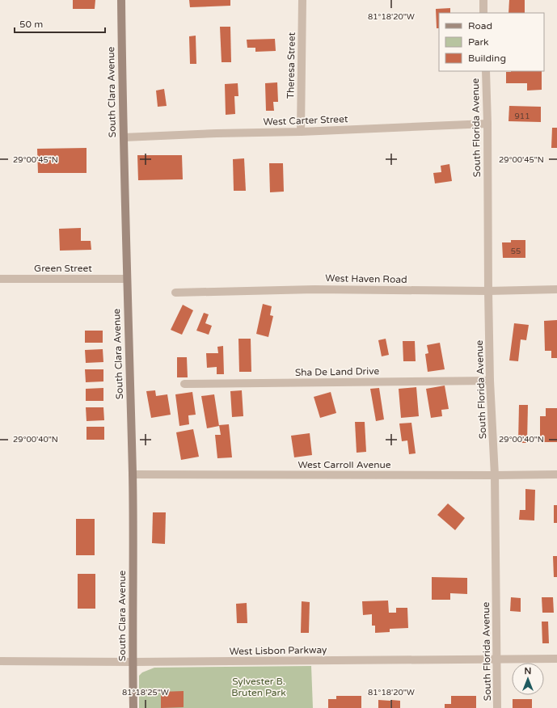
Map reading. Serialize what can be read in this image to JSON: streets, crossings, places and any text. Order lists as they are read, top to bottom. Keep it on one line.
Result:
{"streets":{"street":["Theresa Street","South Clara Avenue","West Carter Street","South Florida Avenue","Green Street","West Haven Road","Sha De Land Drive","West Carroll Avenue","West Lisbon Parkway"]},"crossings":[["Theresa Street","West Carter Street"],["South Clara Avenue","West Carter Street"],["South Clara Avenue","Green Street"],["South Clara Avenue","West Carroll Avenue"],["South Clara Avenue","West Lisbon Parkway"],["West Carter Street","South Florida Avenue"],["South Florida Avenue","West Haven Road"],["South Florida Avenue","Sha De Land Drive"],["South Florida Avenue","West Carroll Avenue"],["South Florida Avenue","West Lisbon Parkway"]],"parks":["Sylvester B. Bruten Park"],"house_numbers":["911","55"],"legend":["Road","Park","Building"],"scale_bar":"50 m","north":"top","coordinates":["81°18'20\"W","29°00'45\"N","29°00'40\"N","81°18'25\"W"]}
